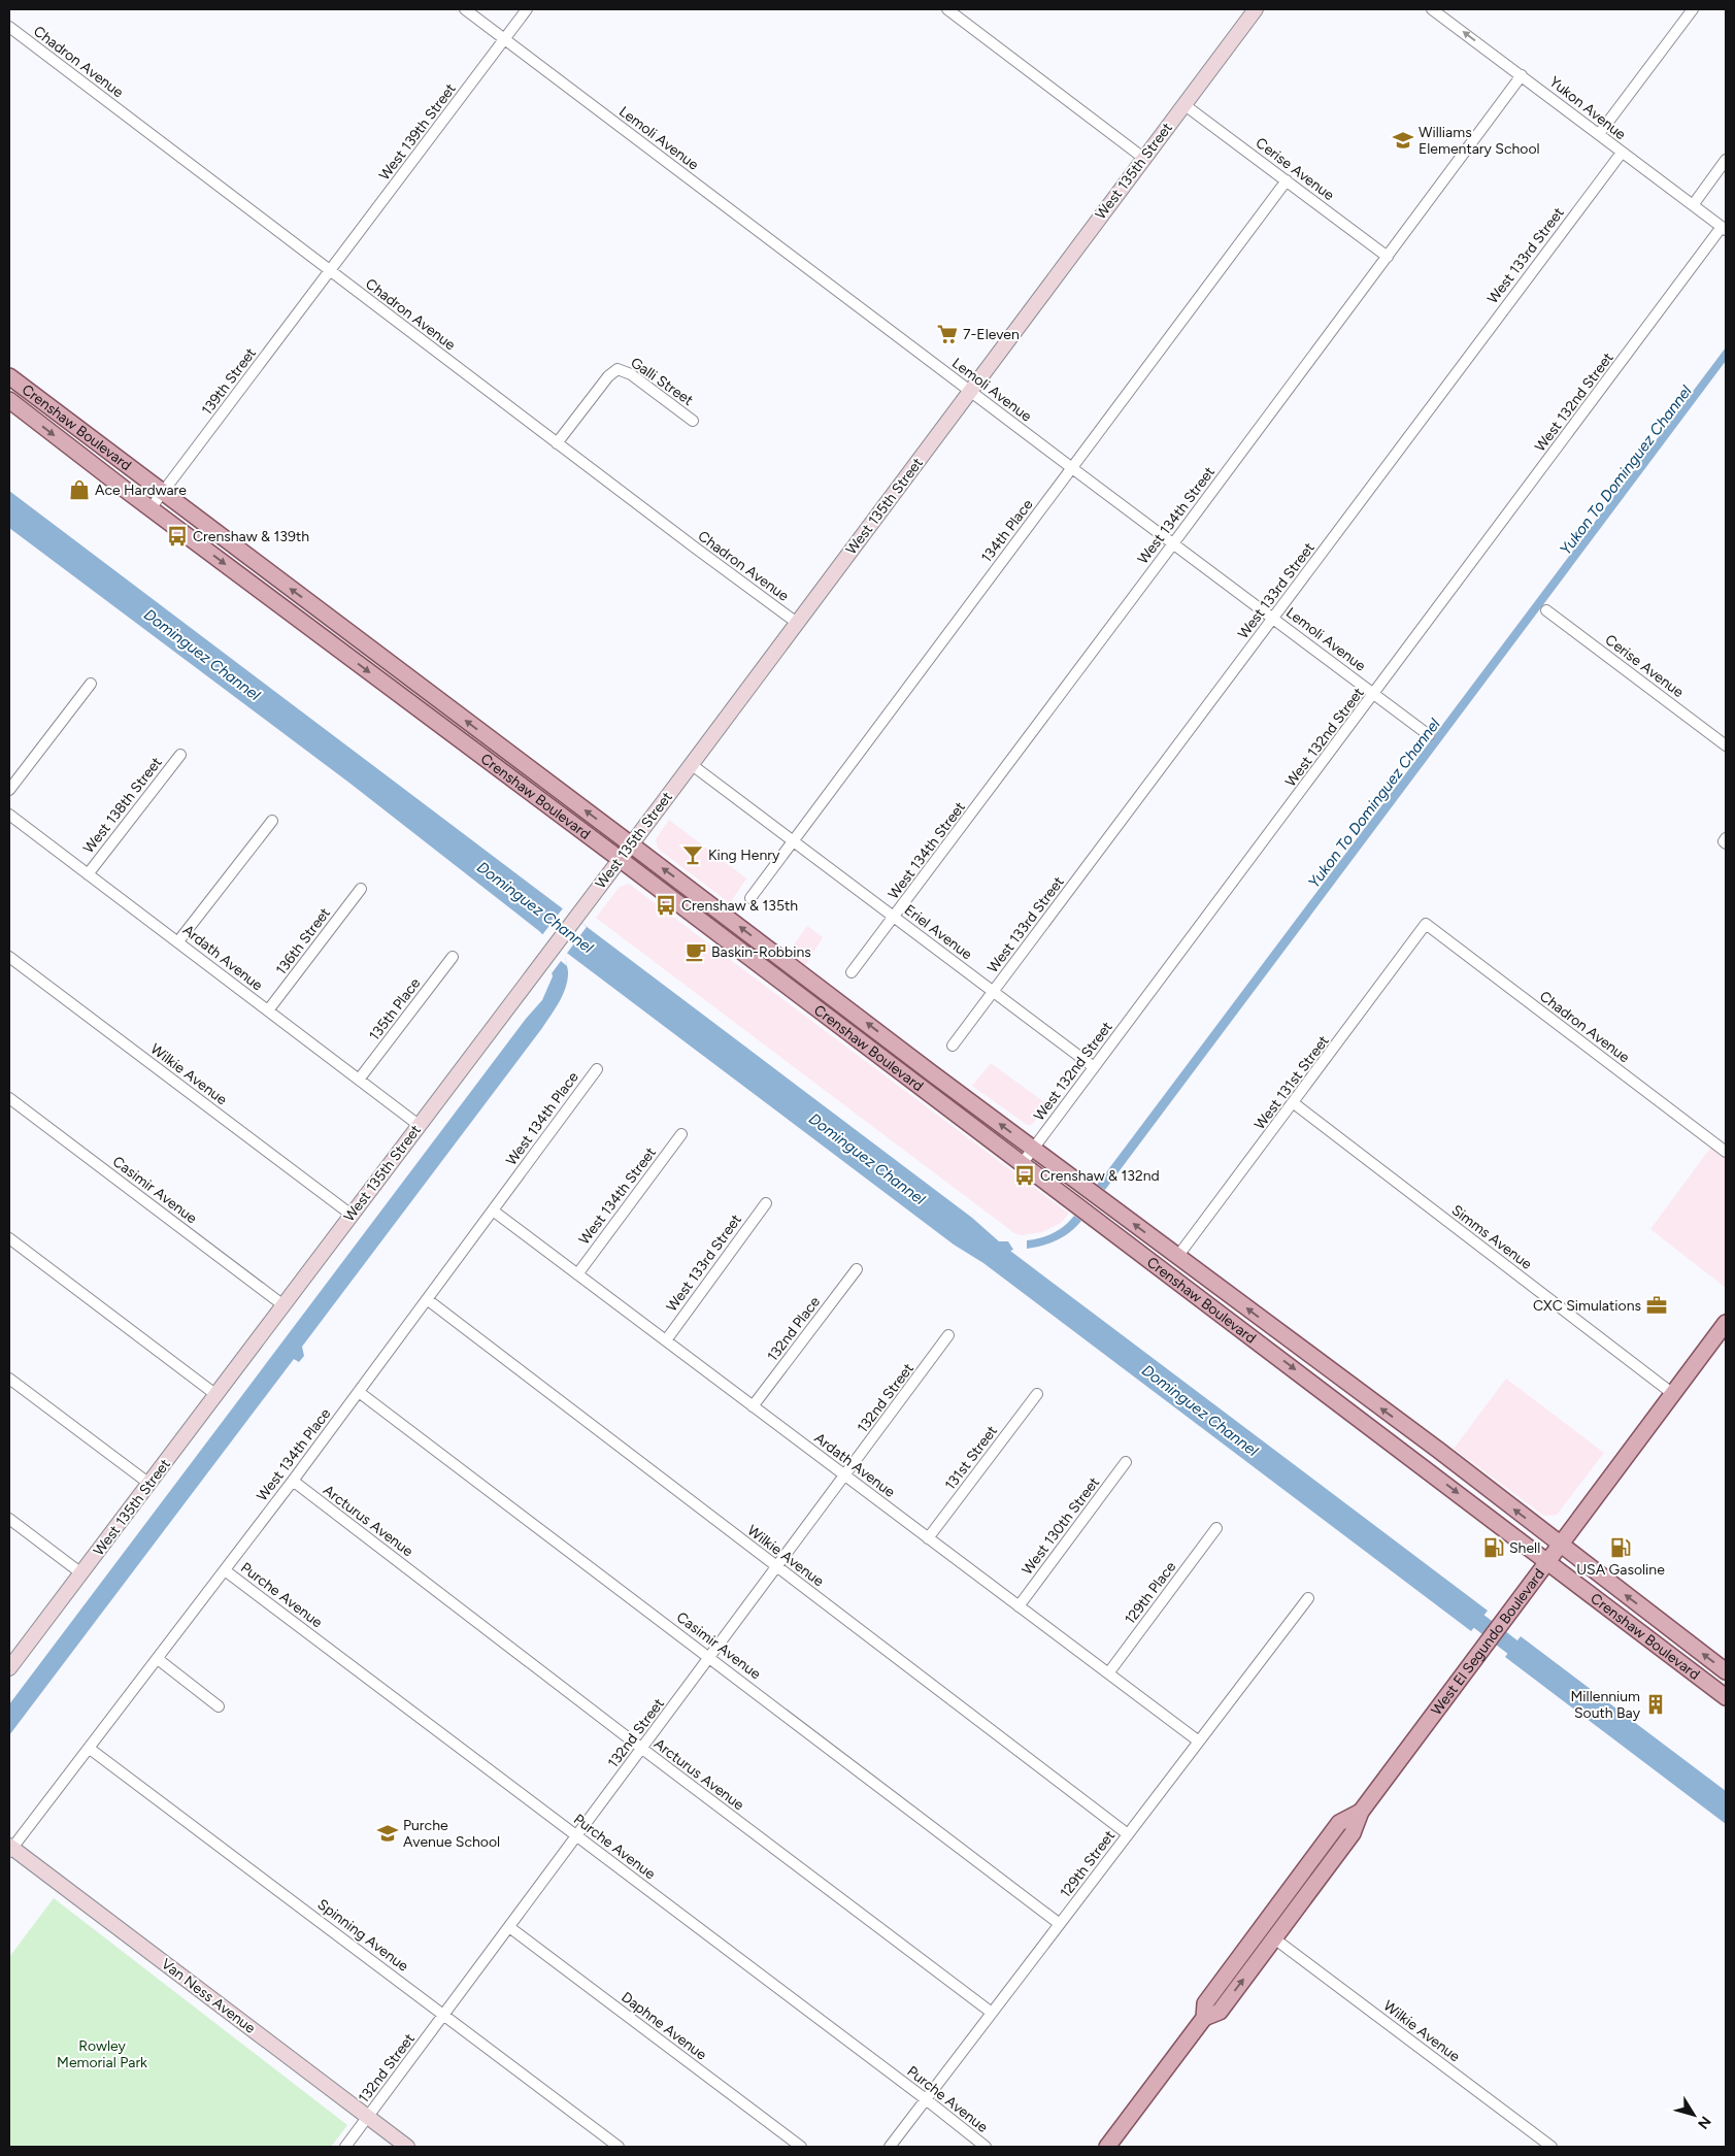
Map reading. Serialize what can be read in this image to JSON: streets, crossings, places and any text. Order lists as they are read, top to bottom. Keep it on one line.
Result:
{"streets":{"main road":["Crenshaw Boulevard","West El Segundo Boulevard"],"street":["Chadron Avenue","Yukon Avenue","West 139th Street","Lemoli Avenue","Cerise Avenue","West 135th Street","West 133rd Street","139th Street","Galli Street","West 132nd Street","West 134th Street","134th Place","West 138th Street","Eriel Avenue","136th Street","Ardath Avenue","135th Place","Wilkie Avenue","West 131st Street","West 134th Place","Casimir Avenue","Simms Avenue","132nd Place","132nd Street","131st Street","Arcturus Avenue","West 130th Street","129th Place","Purche Avenue","129th Street","Spinning Avenue","Van Ness Avenue","Daphne Avenue"]},"crossings":[["Chadron Avenue","West 139th Street"],["Chadron Avenue","West 135th Street"],["Chadron Avenue","139th Street"],["Chadron Avenue","Galli Street"],["Chadron Avenue","West 131st Street"],["Yukon Avenue","West 133rd Street"],["Yukon Avenue","West 132nd Street"],["Yukon Avenue","West 134th Street"],["West 139th Street","Lemoli Avenue"],["West 139th Street","139th Street"],["Lemoli Avenue","West 135th Street"],["Lemoli Avenue","West 133rd Street"],["Lemoli Avenue","West 132nd Street"],["Lemoli Avenue","West 134th Street"],["Lemoli Avenue","134th Place"],["Cerise Avenue","West 135th Street"],["Cerise Avenue","West 134th Street"],["Cerise Avenue","134th Place"],["West 135th Street","Crenshaw Boulevard"],["West 135th Street","Eriel Avenue"],["West 135th Street","Ardath Avenue"],["West 135th Street","Wilkie Avenue"],["West 135th Street","Casimir Avenue"],["West 133rd Street","Eriel Avenue"],["West 133rd Street","Ardath Avenue"],["139th Street","Crenshaw Boulevard"],["West 132nd Street","Crenshaw Boulevard"],["West 132nd Street","Eriel Avenue"],["Crenshaw Boulevard","West 131st Street"],["Crenshaw Boulevard","West El Segundo Boulevard"],["West 134th Street","Eriel Avenue"],["West 134th Street","Ardath Avenue"],["134th Place","Eriel Avenue"],["West 138th Street","Ardath Avenue"],["136th Street","Ardath Avenue"],["Ardath Avenue","135th Place"],["Ardath Avenue","West 134th Place"],["Ardath Avenue","132nd Place"],["Ardath Avenue","132nd Street"],["Ardath Avenue","131st Street"],["Ardath Avenue","West 130th Street"],["Ardath Avenue","129th Place"],["Ardath Avenue","129th Street"],["Wilkie Avenue","West 134th Place"],["Wilkie Avenue","132nd Street"],["Wilkie Avenue","West El Segundo Boulevard"],["Wilkie Avenue","129th Street"],["West 131st Street","Simms Avenue"],["West 134th Place","Casimir Avenue"],["West 134th Place","Arcturus Avenue"],["West 134th Place","Purche Avenue"],["West 134th Place","Spinning Avenue"],["West 134th Place","Van Ness Avenue"],["Casimir Avenue","132nd Street"],["Casimir Avenue","129th Street"],["Simms Avenue","West El Segundo Boulevard"],["132nd Street","Arcturus Avenue"],["132nd Street","Purche Avenue"],["132nd Street","Spinning Avenue"],["132nd Street","Van Ness Avenue"],["132nd Street","Daphne Avenue"],["Arcturus Avenue","129th Street"],["Purche Avenue","129th Street"]],"water":["Yukon To Dominguez Channel","Dominguez Channel"],"parks":["Rowley Memorial Park"],"places":{"school or university":["Williams Elementary School","Purche Avenue School"],"supermarket":["7-Eleven"],"shop":["Ace Hardware"],"bus stop":["Crenshaw & 139th","Crenshaw & 135th","Crenshaw & 132nd"],"bar":["King Henry"],"cafe":["Baskin-Robbins"],"office":["CXC Simulations"],"fuel station":["Shell","USA Gasoline"],"building":["Millennium South Bay"]},"north":"bottom right"}
